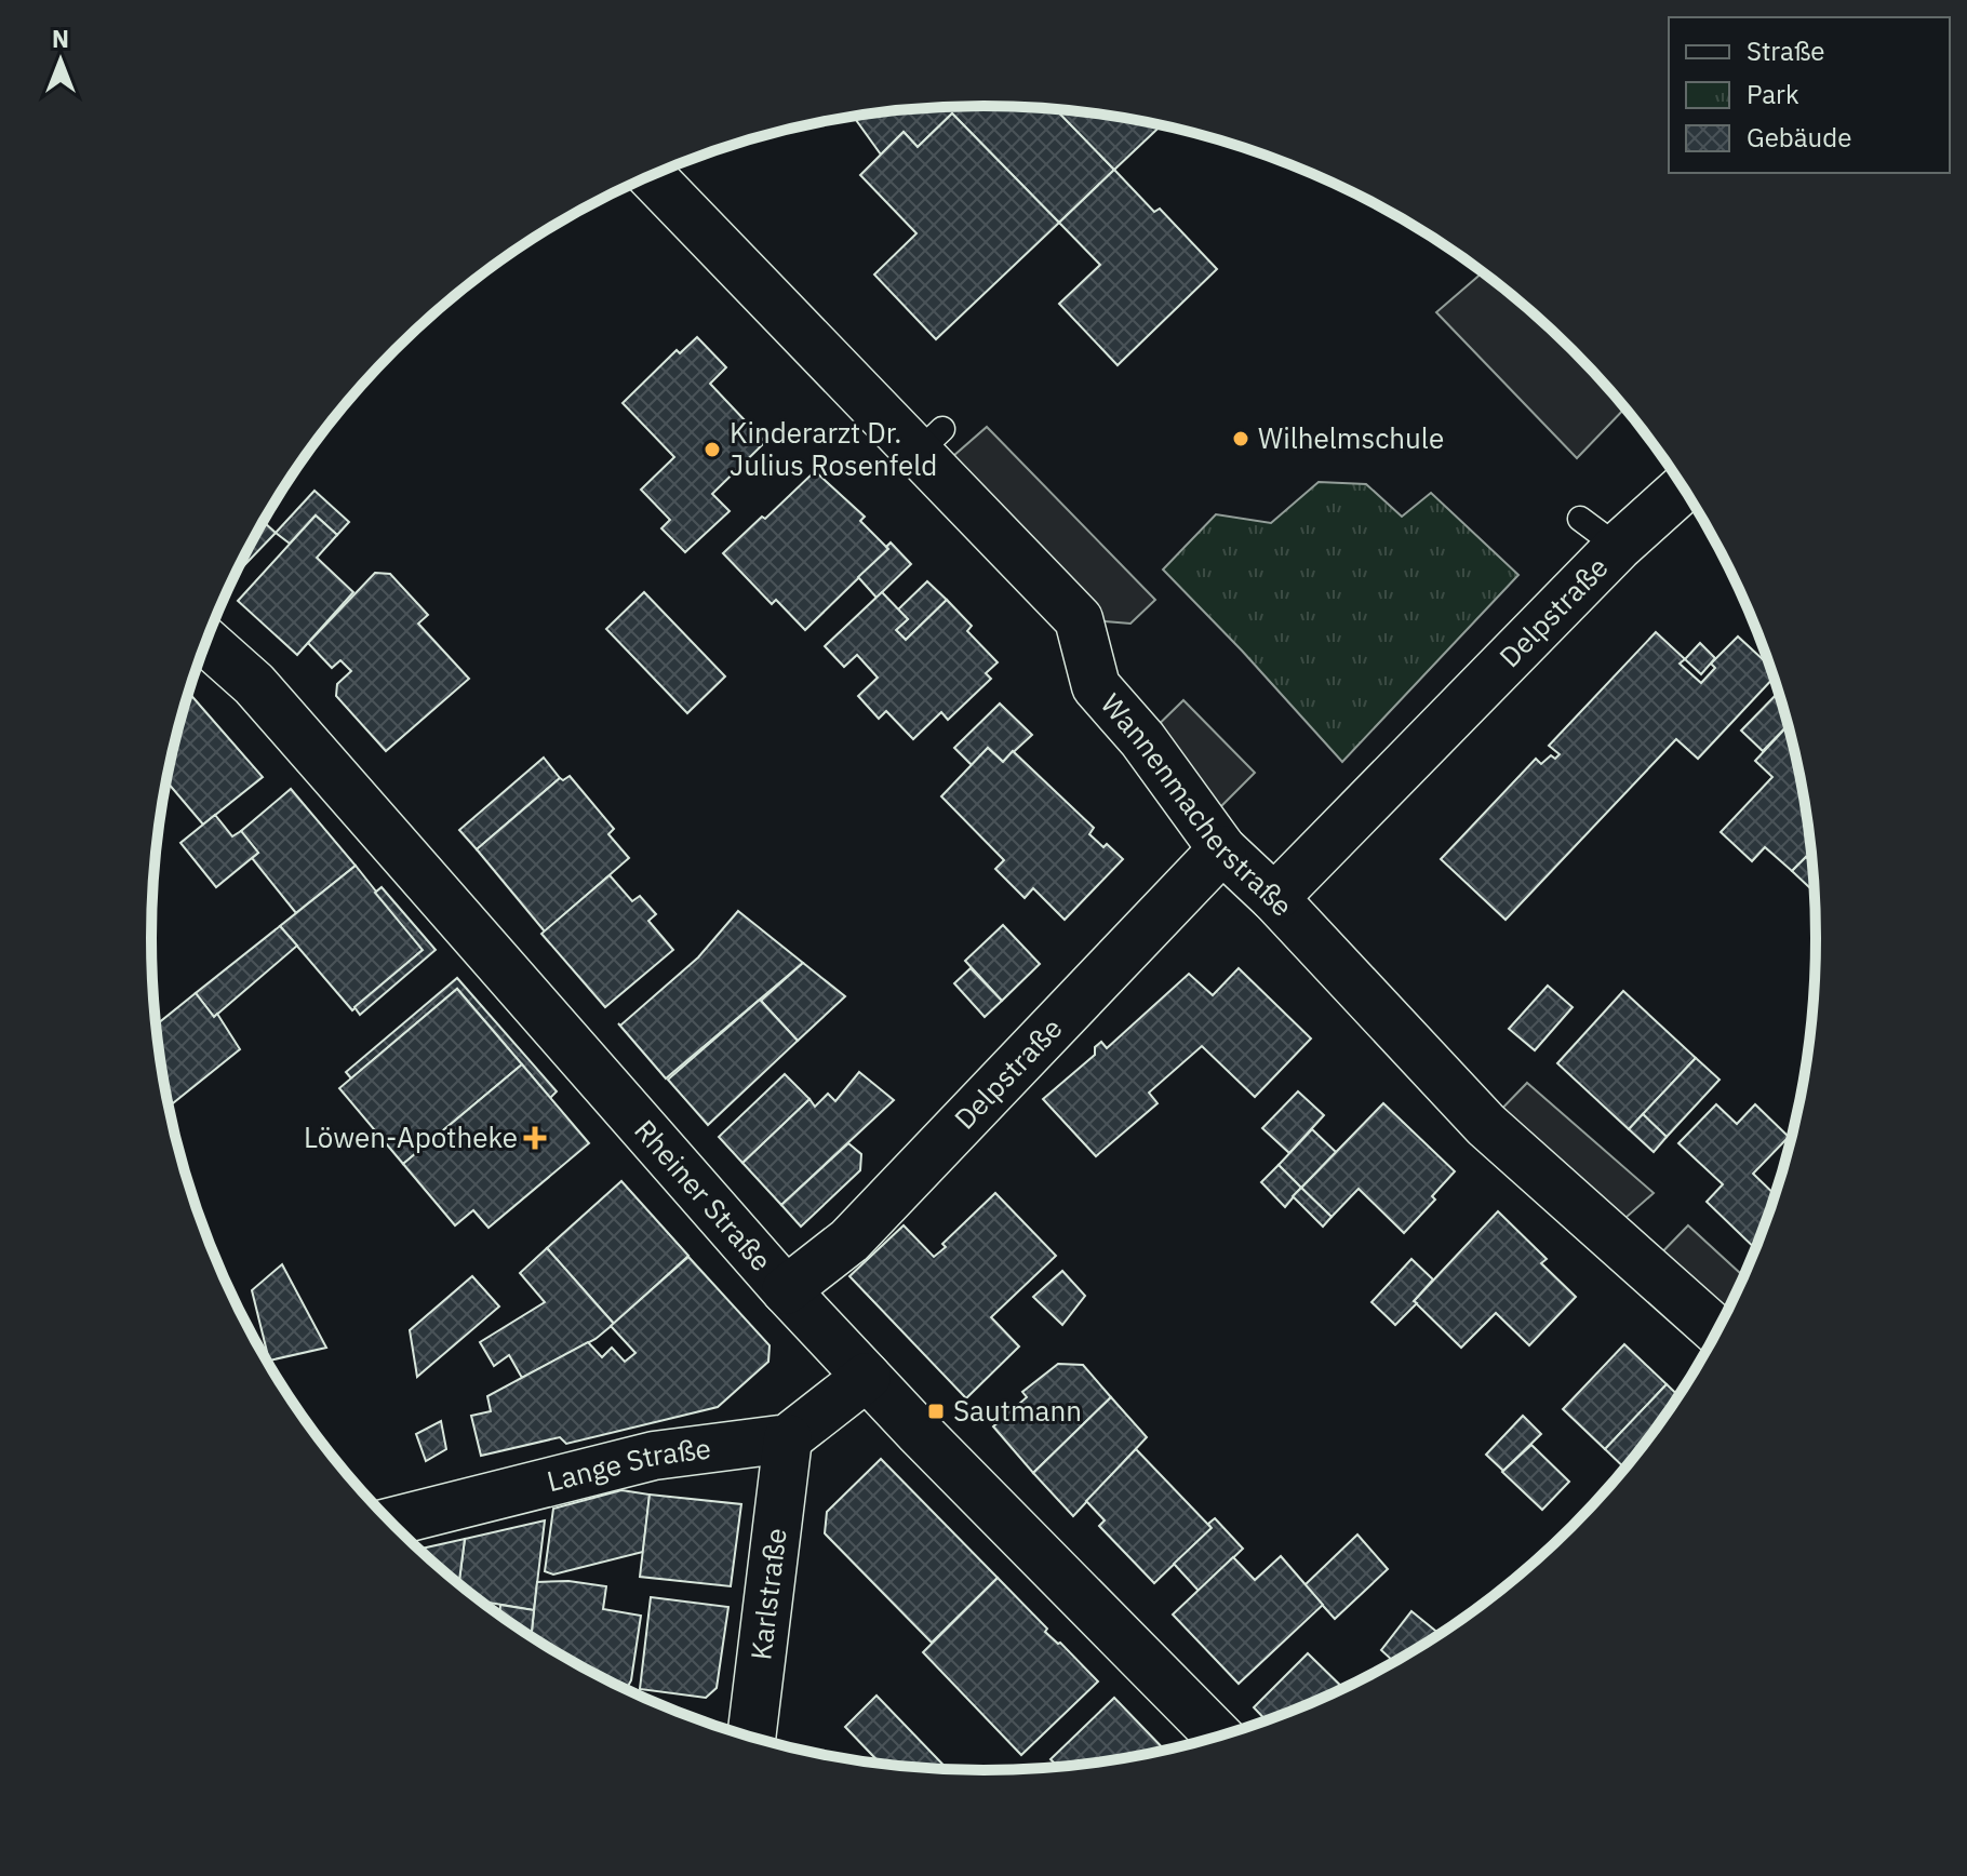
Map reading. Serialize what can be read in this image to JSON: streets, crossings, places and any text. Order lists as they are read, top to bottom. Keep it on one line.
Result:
{"streets":{"street":["Delpstraße","Wannenmacherstraße","Rheiner Straße","Lange Straße","Karlstraße"]},"crossings":[["Delpstraße","Wannenmacherstraße"],["Delpstraße","Rheiner Straße"],["Lange Straße","Karlstraße"]],"places":{"other":["Wilhelmschule","Kinderarzt Dr. Julius Rosenfeld"],"health":["Löwen-Apotheke"],"transit":["Sautmann"]},"legend":["Straße","Park","Gebäude"],"north":"top"}
